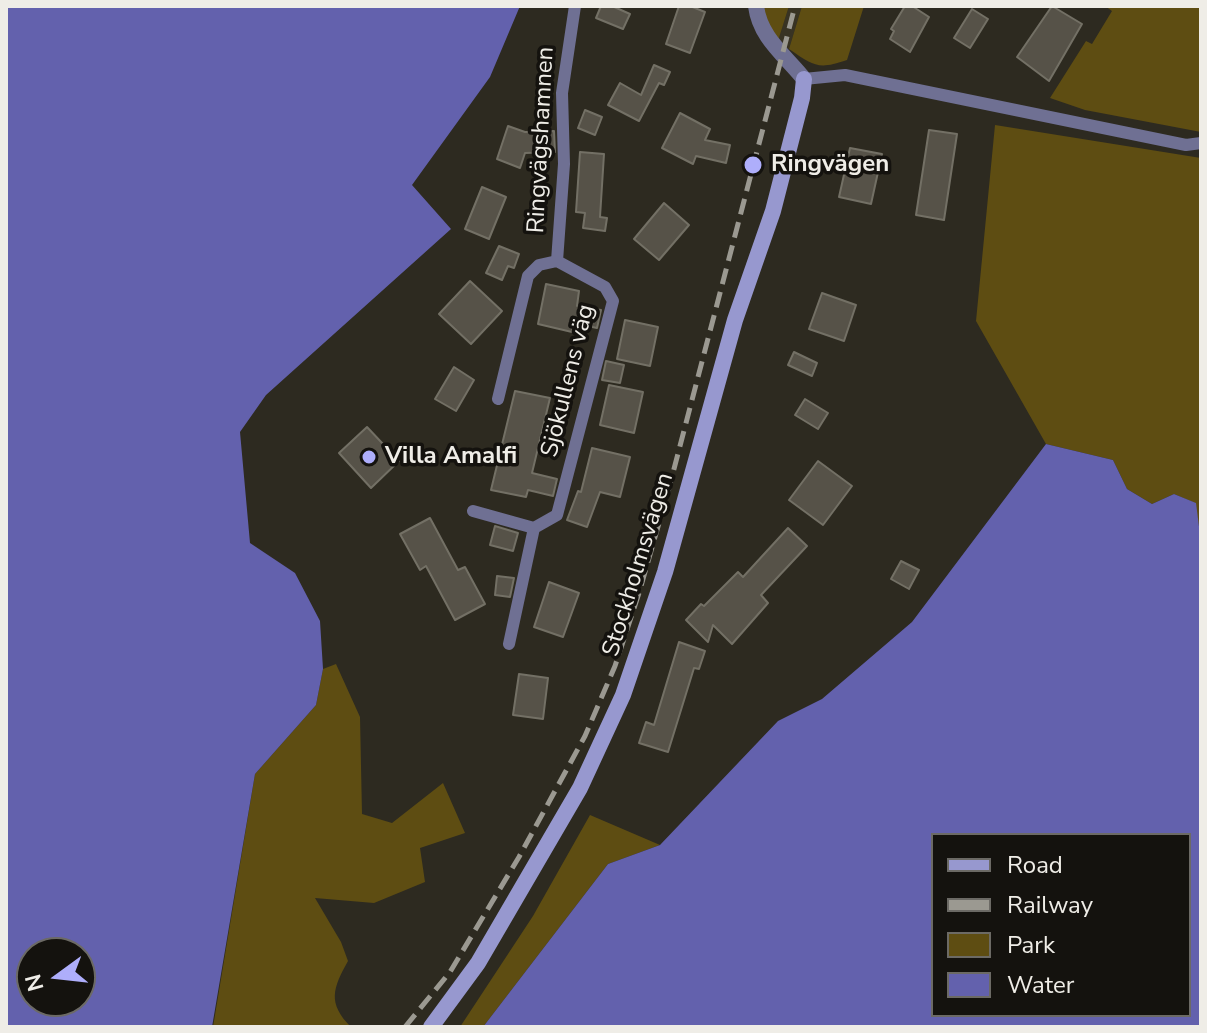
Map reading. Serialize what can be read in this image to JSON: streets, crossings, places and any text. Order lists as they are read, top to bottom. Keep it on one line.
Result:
{"streets":{"main road":["Stockholmsvägen"],"street":["Ringvägshamnen","Sjökullens väg"]},"crossings":[["Ringvägshamnen","Sjökullens väg"]],"places":["Ringvägen","Villa Amalfi"],"legend":["Road","Railway","Park","Water"],"north":"left"}
